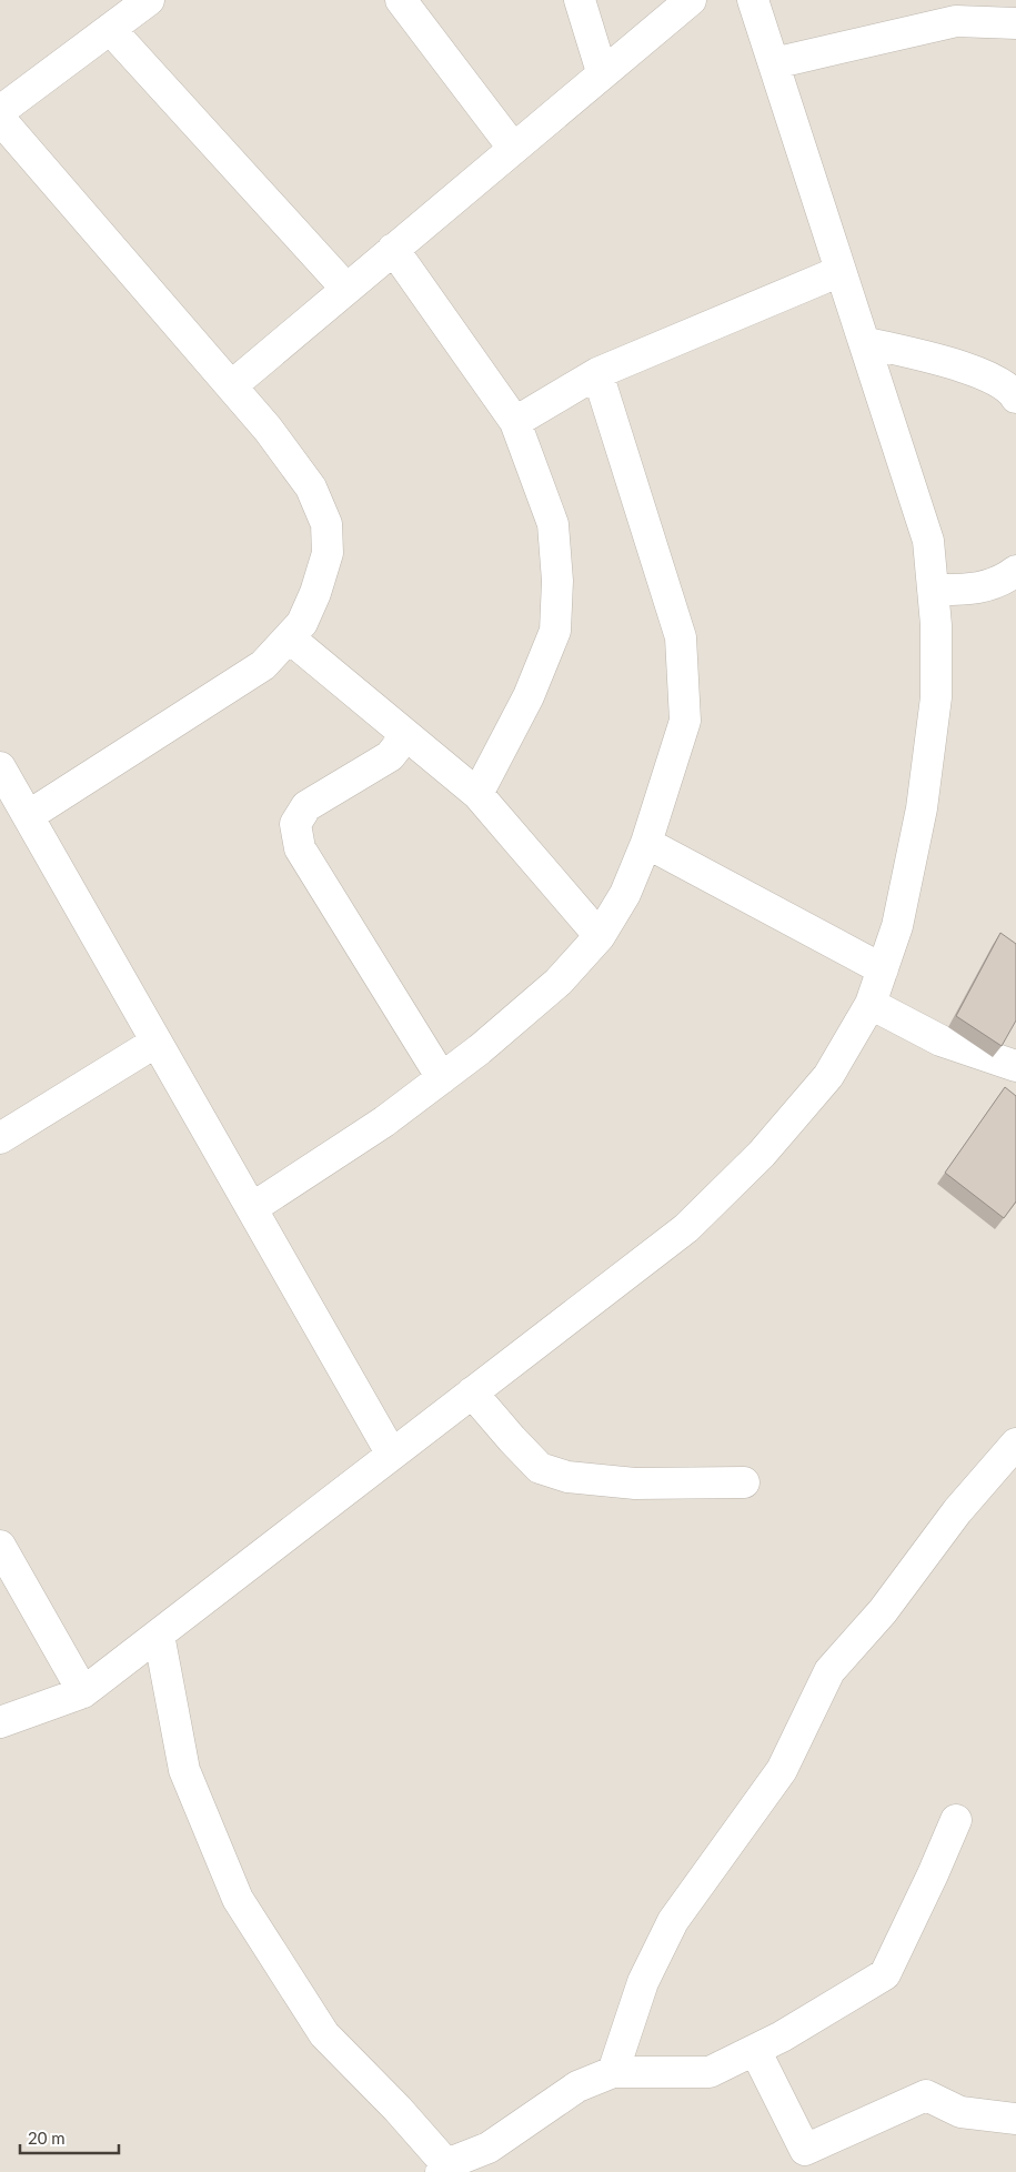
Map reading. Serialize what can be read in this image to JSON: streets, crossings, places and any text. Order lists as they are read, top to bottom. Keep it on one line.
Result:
{"scale_bar":"20 m"}
